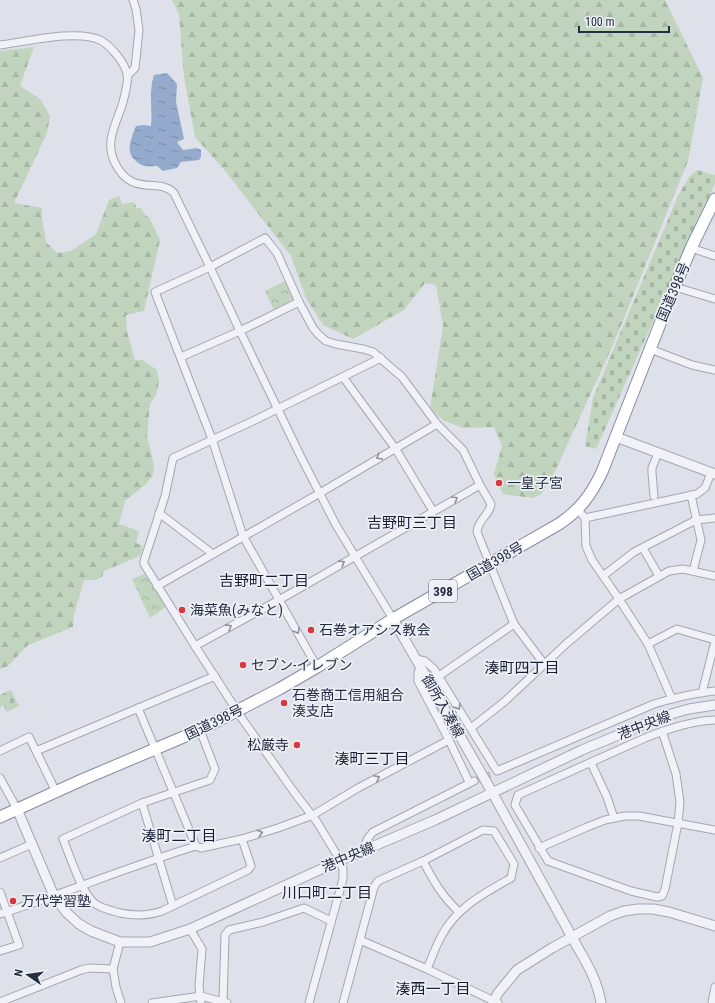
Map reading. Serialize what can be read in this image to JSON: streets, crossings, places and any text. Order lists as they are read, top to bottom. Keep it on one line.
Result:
{"streets":{"highway":["国道398号","398"],"street":["御所入湊線","港中央線"]},"crossings":[["国道398号","御所入湊線"],["国道398号","港中央線"],["御所入湊線","港中央線"]],"districts":["吉野町三丁目","吉野町二丁目","湊町四丁目","湊町三丁目","湊町二丁目","川口町二丁目","湊西一丁目"],"places":["一皇子宮","海菜魚(みなと)","石巻オアシス教会","セブン-イレブン","石巻商工信用組合 湊支店","松厳寺","万代学習塾"],"scale_bar":"100 m","north":"left"}
